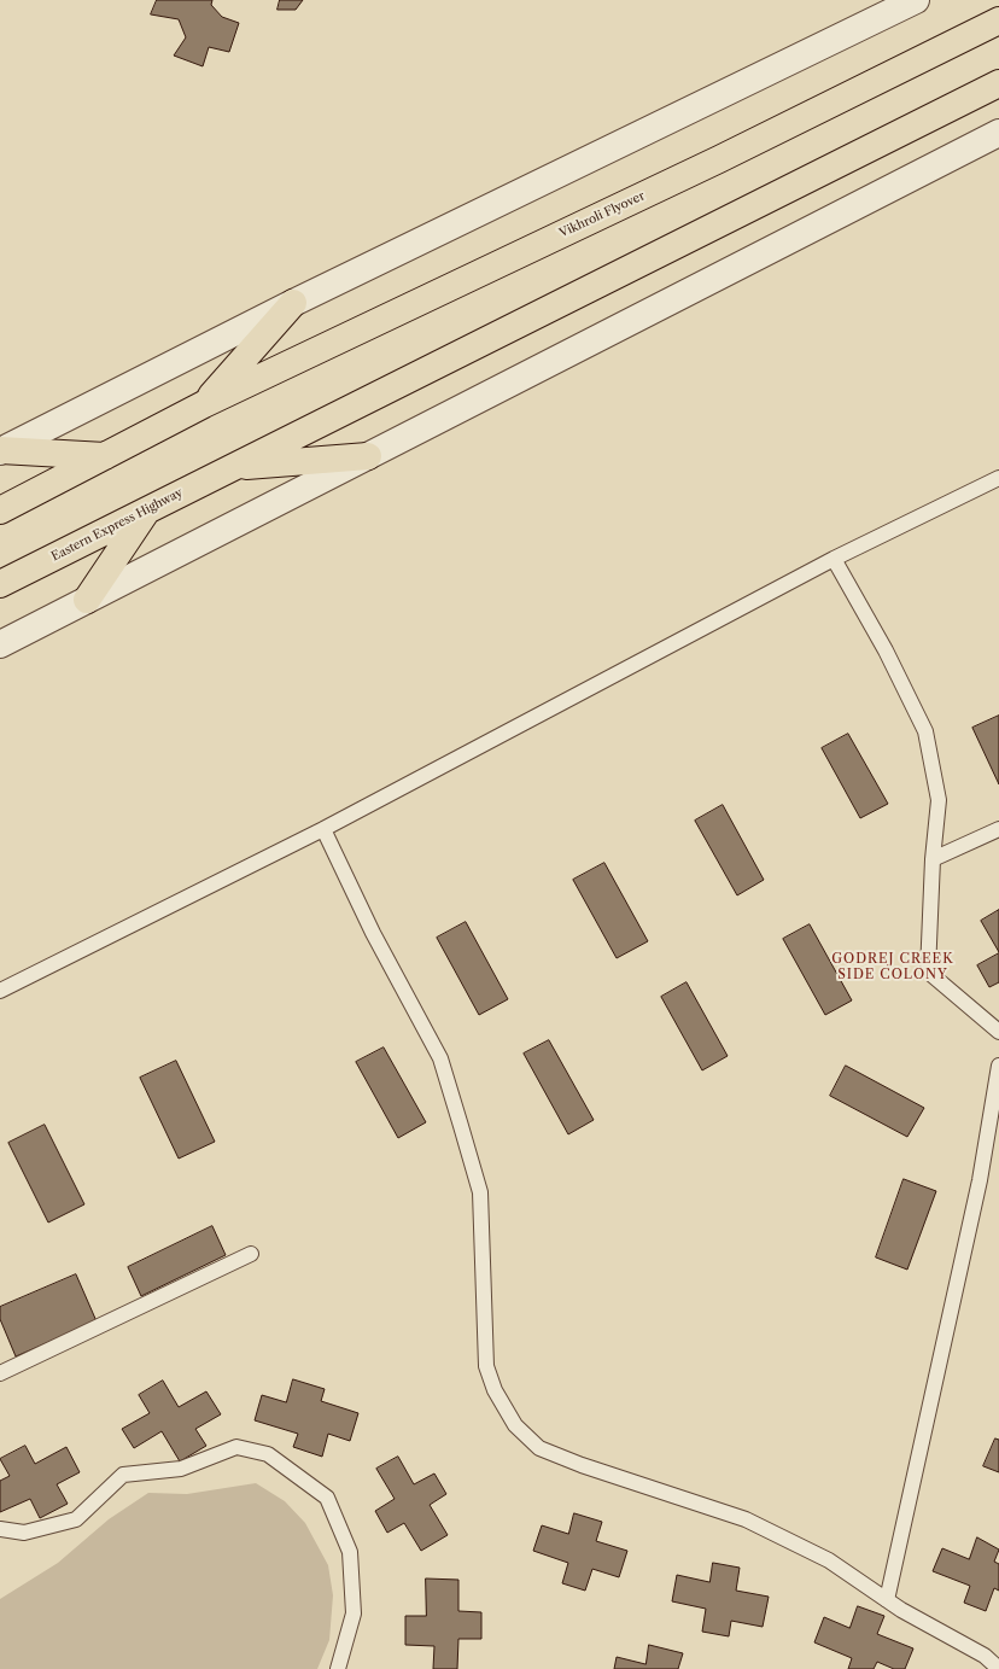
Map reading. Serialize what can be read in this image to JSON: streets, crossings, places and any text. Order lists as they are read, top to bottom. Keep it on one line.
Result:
{"streets":{"highway":["Vikhroli Flyover","Eastern Express Highway"]},"districts":["GODREJ CREEK SIDE COLONY"]}
